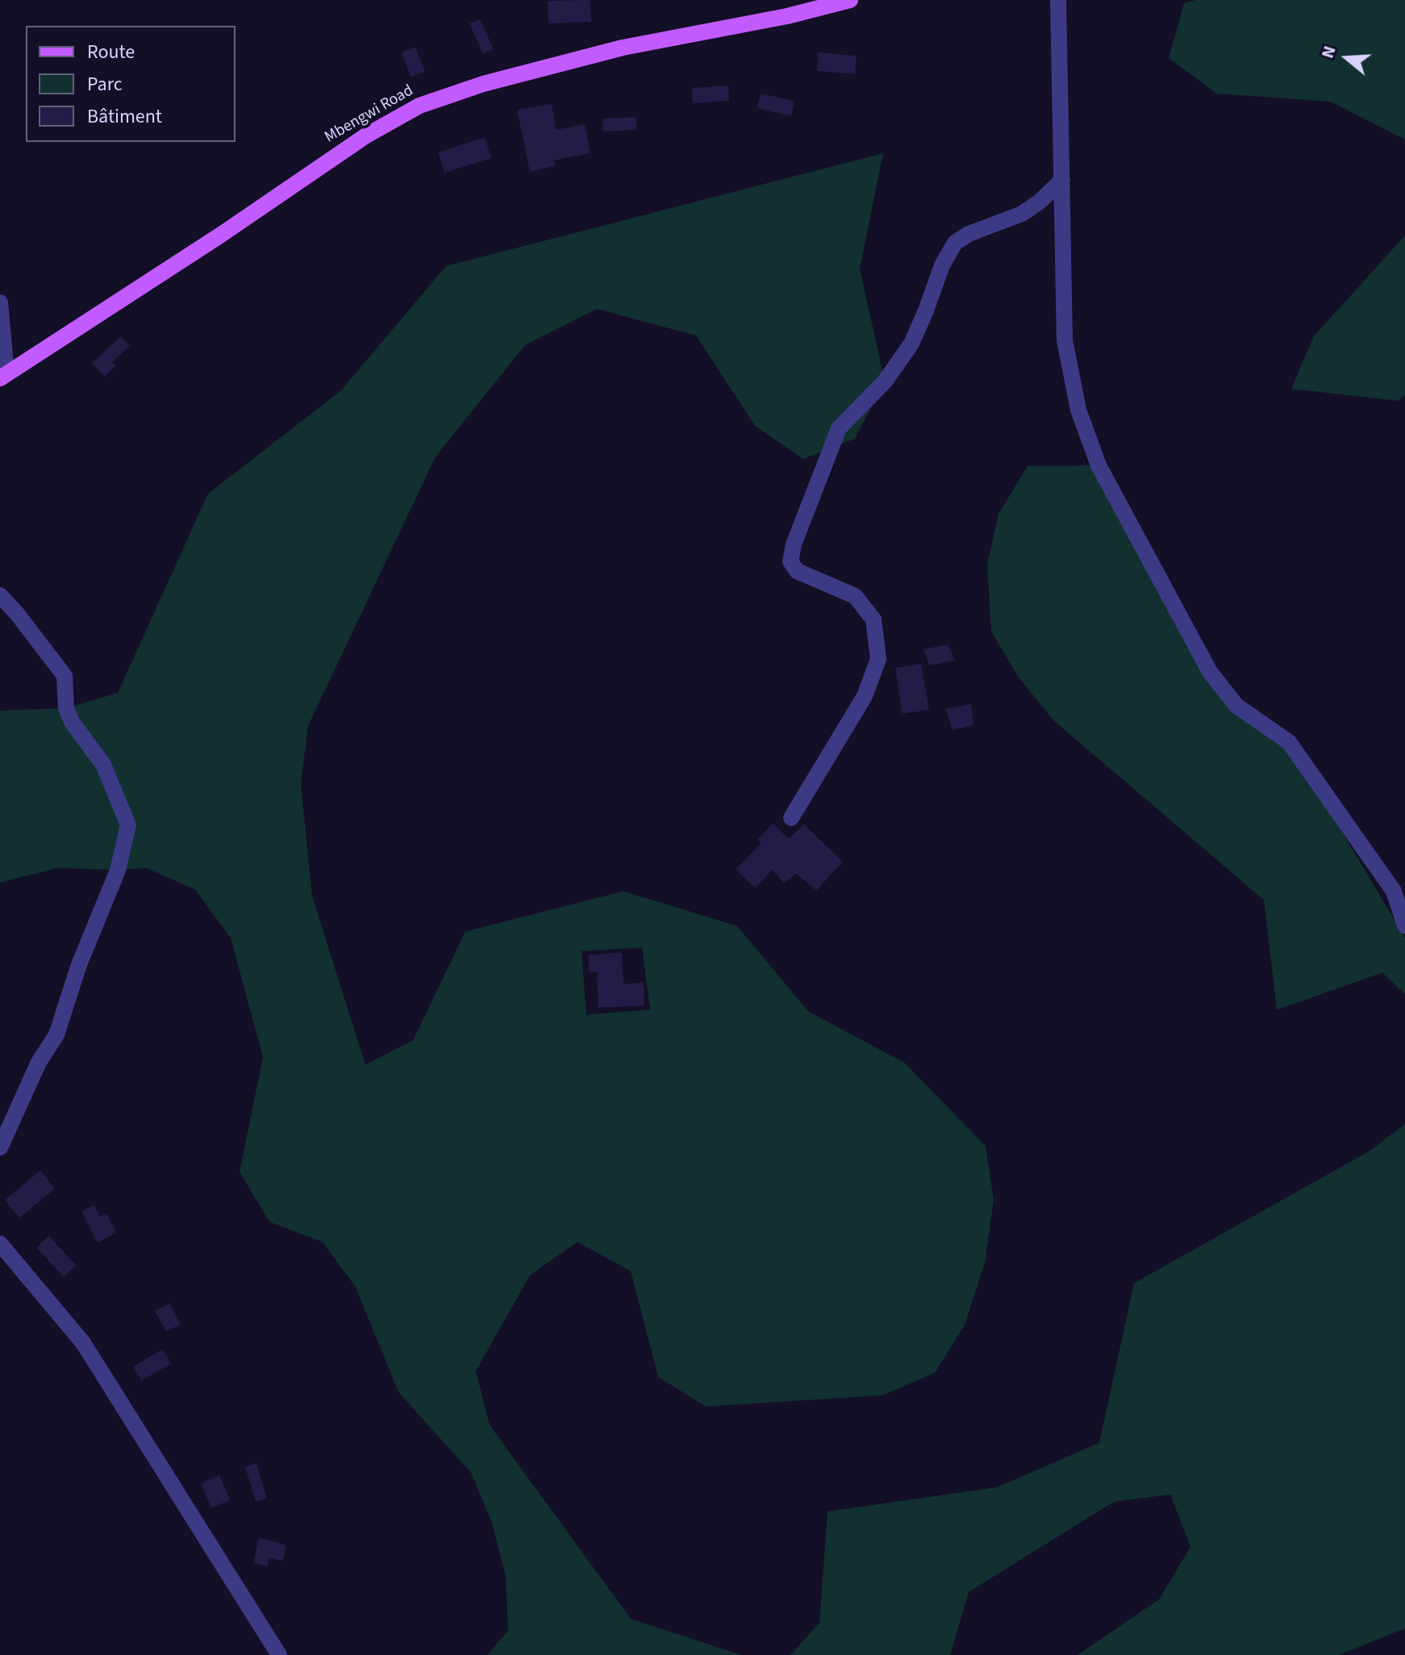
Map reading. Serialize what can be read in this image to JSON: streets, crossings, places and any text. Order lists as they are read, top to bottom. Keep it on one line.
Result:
{"streets":{"main road":["Mbengwi Road"]},"legend":["Route","Parc","Bâtiment"],"north":"left"}
